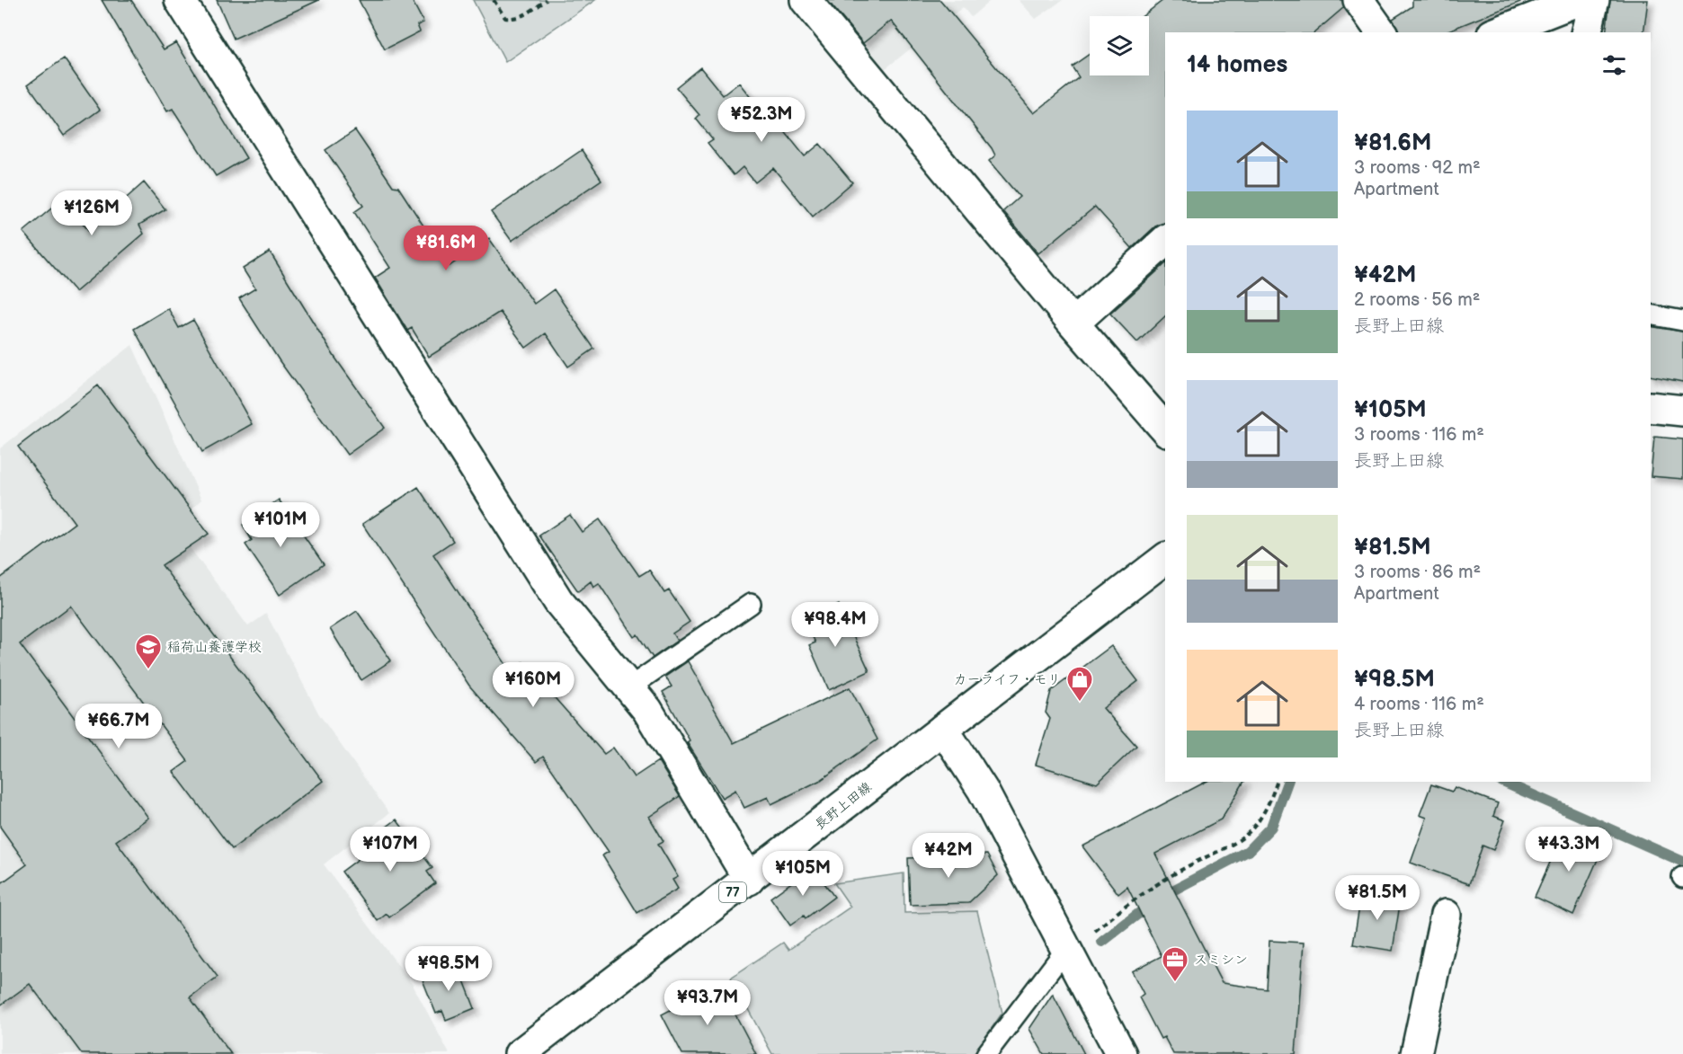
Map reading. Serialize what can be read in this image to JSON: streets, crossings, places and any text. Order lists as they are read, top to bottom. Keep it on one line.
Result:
{"streets":{"street":["長野上田線","77"]},"places":{"school or university":["稲荷山養護学校"],"shop":["カーライフ・モリ"],"office":["スミシン"]},"page":{"heading":"14 homes","price":["¥52.3M","¥126M","¥81.6M","¥101M","¥98.4M","¥160M","¥66.7M","¥107M","¥43.3M","¥42M","¥105M","¥81.5M","¥98.5M","¥93.7M"],"list":[{"name":"¥81.6M","note":"3 rooms · 92 m² · Apartment"},{"name":"¥42M","note":"2 rooms · 56 m² · 長野上田線"},{"name":"¥105M","note":"3 rooms · 116 m² · 長野上田線"},{"name":"¥81.5M","note":"3 rooms · 86 m² · Apartment"},{"name":"¥98.5M","note":"4 rooms · 116 m² · 長野上田線"}]}}
